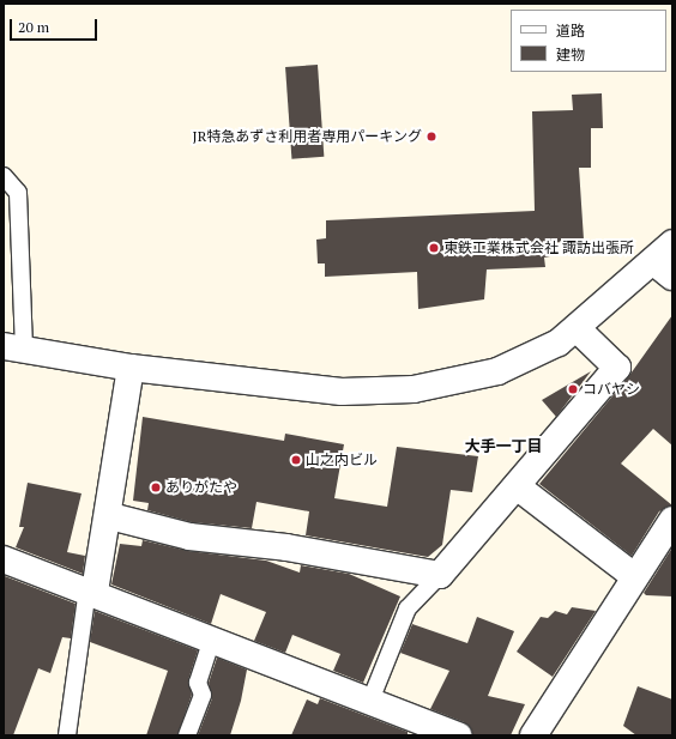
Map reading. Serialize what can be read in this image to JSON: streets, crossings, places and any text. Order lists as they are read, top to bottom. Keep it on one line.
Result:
{"districts":["大手一丁目"],"places":["JR特急あずさ利用者専用パーキング","東鉄工業株式会社 諏訪出張所","コバヤシ","山之内ビル","ありがたや"],"legend":["道路","建物"],"scale_bar":"20 m"}
